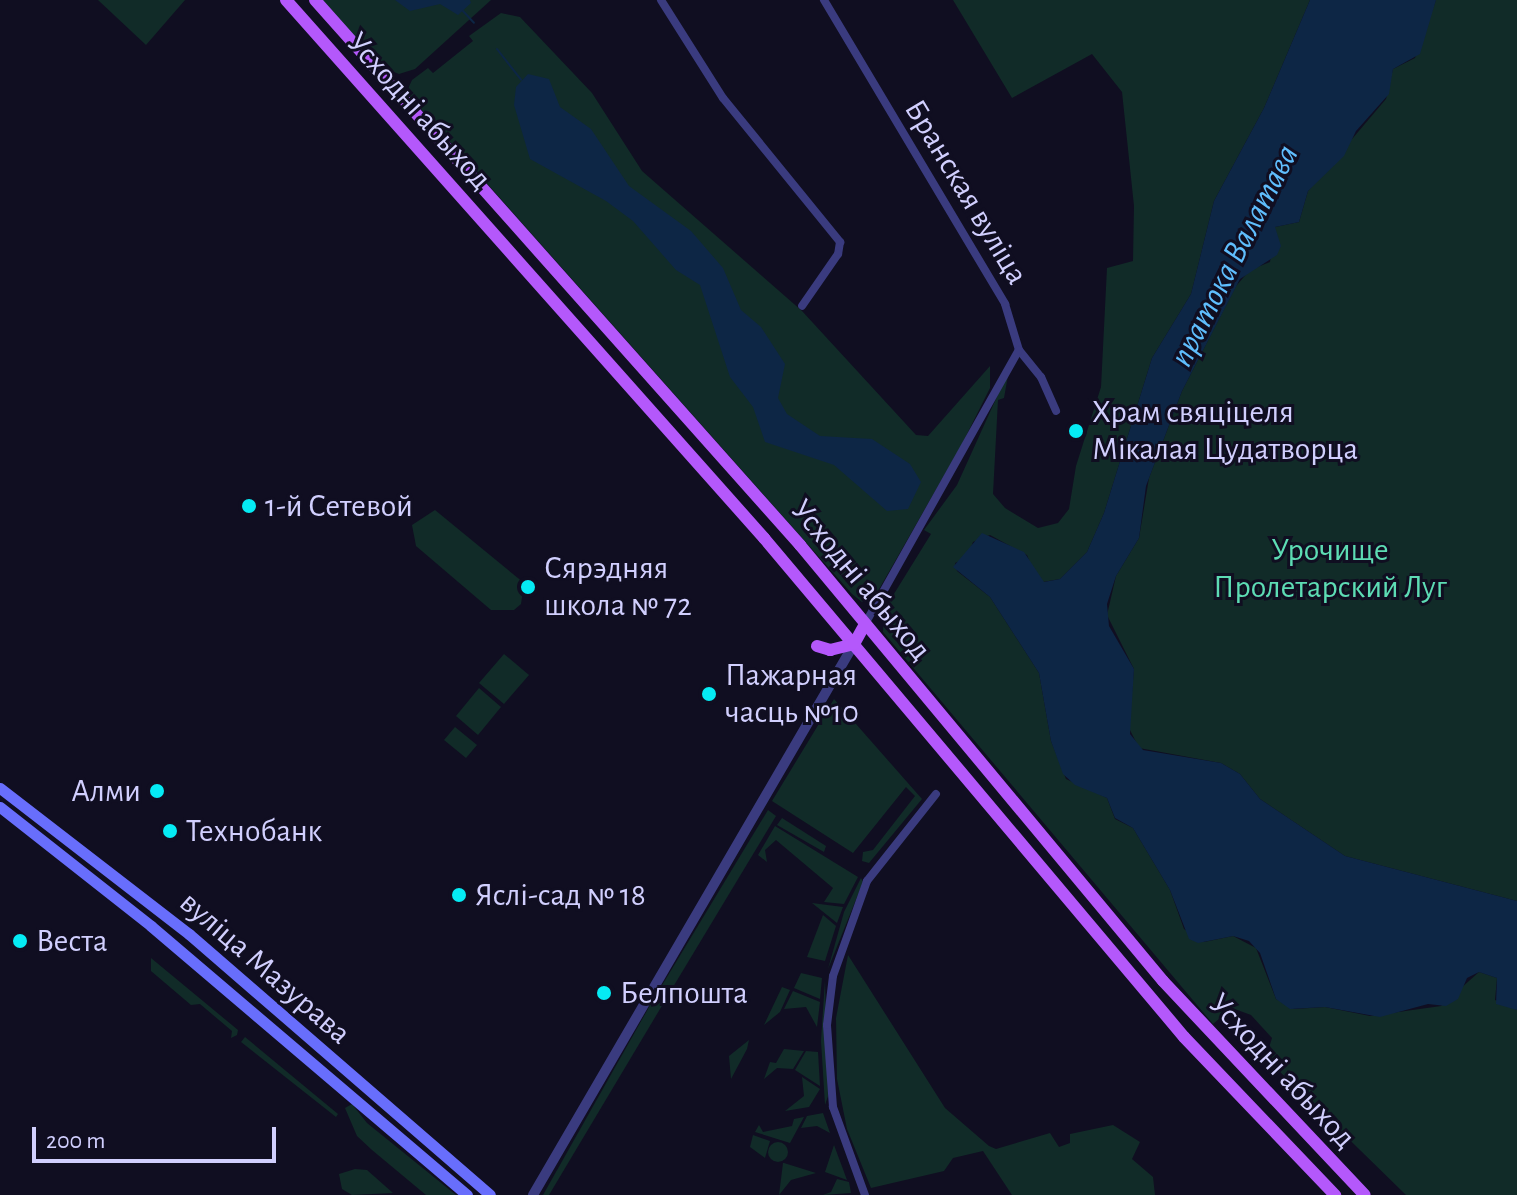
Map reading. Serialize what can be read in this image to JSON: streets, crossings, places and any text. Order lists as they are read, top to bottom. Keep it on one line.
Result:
{"streets":{"main road":["Усходні абыход","вуліца Мазурава"],"street":["Бранская вуліца"]},"water":["пратока Валатава"],"parks":["Урочище Пролетарский Луг"],"places":["Храм свяціцеля Мікалая Цудатворца","1-й Сетевой","Сярэдняя школа № 72","Пажарная часць №10","Алми","Технобанк","Яслі-сад № 18","Веста","Белпошта"],"scale_bar":"200 m"}
